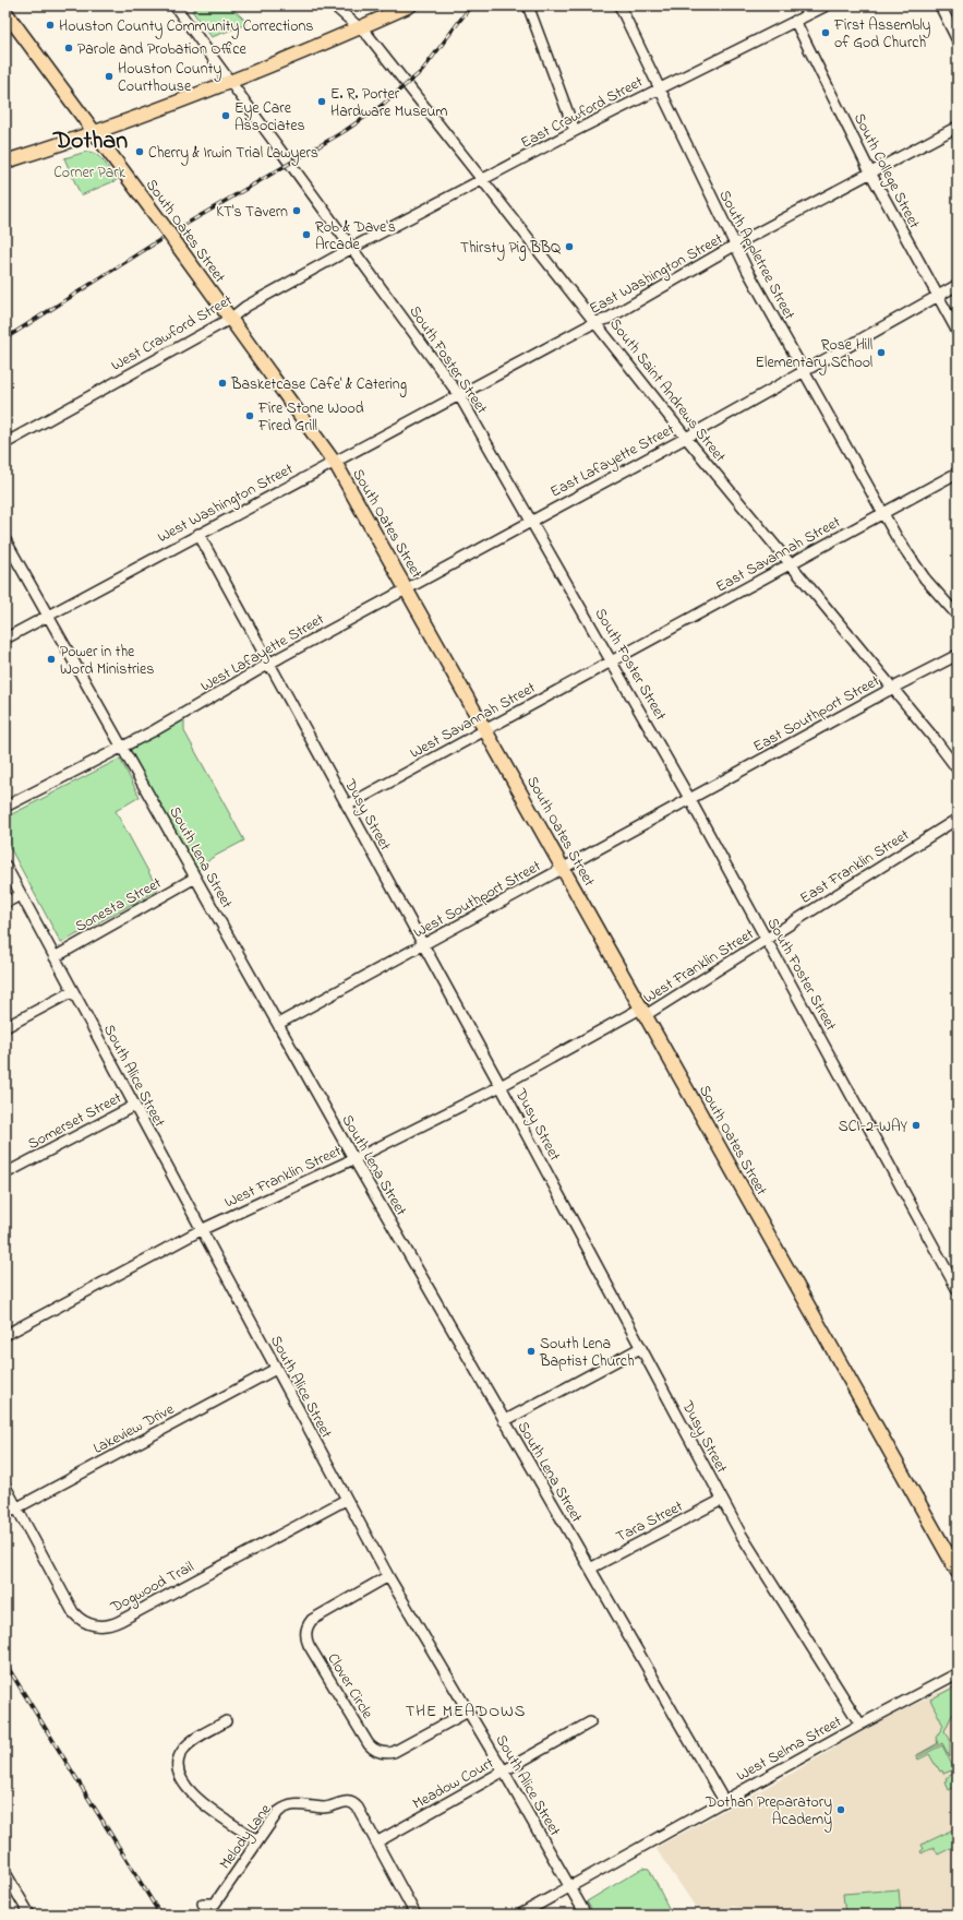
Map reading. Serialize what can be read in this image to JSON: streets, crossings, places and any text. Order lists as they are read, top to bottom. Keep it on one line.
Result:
{"streets":{"main road":["South Oates Street"],"street":["East Crawford Street","South College Street","South Appletree Street","East Washington Street","West Crawford Street","South Foster Street","South Saint Andrews Street","East Lafayette Street","West Washington Street","East Savannah Street","West Lafayette Street","East Southport Street","West Savannah Street","Dusy Street","South Lena Street","East Franklin Street","West Southport Street","Sonesta Street","West Franklin Street","South Alice Street","Somerset Street","Lakeview Drive","Tara Street","Dogwood Trail","Clover Circle","West Selma Street","Meadow Court","Melody Lane"]},"crossings":[["East Crawford Street","South College Street"],["East Crawford Street","South Appletree Street"],["East Crawford Street","West Crawford Street"],["East Crawford Street","South Foster Street"],["East Crawford Street","South Saint Andrews Street"],["South College Street","East Washington Street"],["South College Street","East Lafayette Street"],["South Oates Street","West Crawford Street"],["South Oates Street","West Washington Street"],["South Oates Street","West Lafayette Street"],["South Oates Street","West Savannah Street"],["South Oates Street","West Southport Street"],["South Oates Street","West Franklin Street"],["South Appletree Street","East Washington Street"],["South Appletree Street","East Lafayette Street"],["South Appletree Street","East Savannah Street"],["East Washington Street","South Foster Street"],["East Washington Street","South Saint Andrews Street"],["East Washington Street","West Washington Street"],["West Crawford Street","South Foster Street"],["South Foster Street","East Lafayette Street"],["South Foster Street","West Washington Street"],["South Foster Street","East Savannah Street"],["South Foster Street","West Lafayette Street"],["South Foster Street","East Southport Street"],["South Foster Street","West Savannah Street"],["South Foster Street","East Franklin Street"],["South Foster Street","West Southport Street"],["South Foster Street","West Franklin Street"],["South Saint Andrews Street","East Lafayette Street"],["South Saint Andrews Street","East Savannah Street"],["South Saint Andrews Street","East Southport Street"],["East Lafayette Street","West Lafayette Street"],["West Washington Street","Dusy Street"],["West Washington Street","South Lena Street"],["East Savannah Street","West Savannah Street"],["West Lafayette Street","Dusy Street"],["West Lafayette Street","South Lena Street"],["East Southport Street","West Southport Street"],["West Savannah Street","Dusy Street"],["Dusy Street","West Southport Street"],["Dusy Street","West Franklin Street"],["Dusy Street","Tara Street"],["Dusy Street","West Selma Street"],["South Lena Street","West Southport Street"],["South Lena Street","Sonesta Street"],["South Lena Street","West Franklin Street"],["South Lena Street","Tara Street"],["South Lena Street","West Selma Street"],["East Franklin Street","West Franklin Street"],["Sonesta Street","South Alice Street"],["West Franklin Street","South Alice Street"],["South Alice Street","Somerset Street"],["South Alice Street","Lakeview Drive"],["South Alice Street","Dogwood Trail"],["South Alice Street","Clover Circle"],["South Alice Street","West Selma Street"],["South Alice Street","Meadow Court"],["Lakeview Drive","Dogwood Trail"],["Meadow Court","Melody Lane"]],"districts":["Dothan","THE MEADOWS"],"parks":["Corner Park"],"places":["Houston County Community Corrections","First Assembly of God Church","Parole and Probation Office","Houston County Courthouse","E. R. Porter Hardware Museum","Eye Care Associates","Cherry & Irwin Trial Lawyers","KT's Tavern","Rob & Dave's Arcade","Thirsty Pig BBQ","Rose Hill Elementary School","Basketcase Cafe' & Catering","Fire Stone Wood Fired Grill","Power in the Word Ministries","SCI-2-WAY","South Lena Baptist Church","Dothan Preparatory Academy"]}
